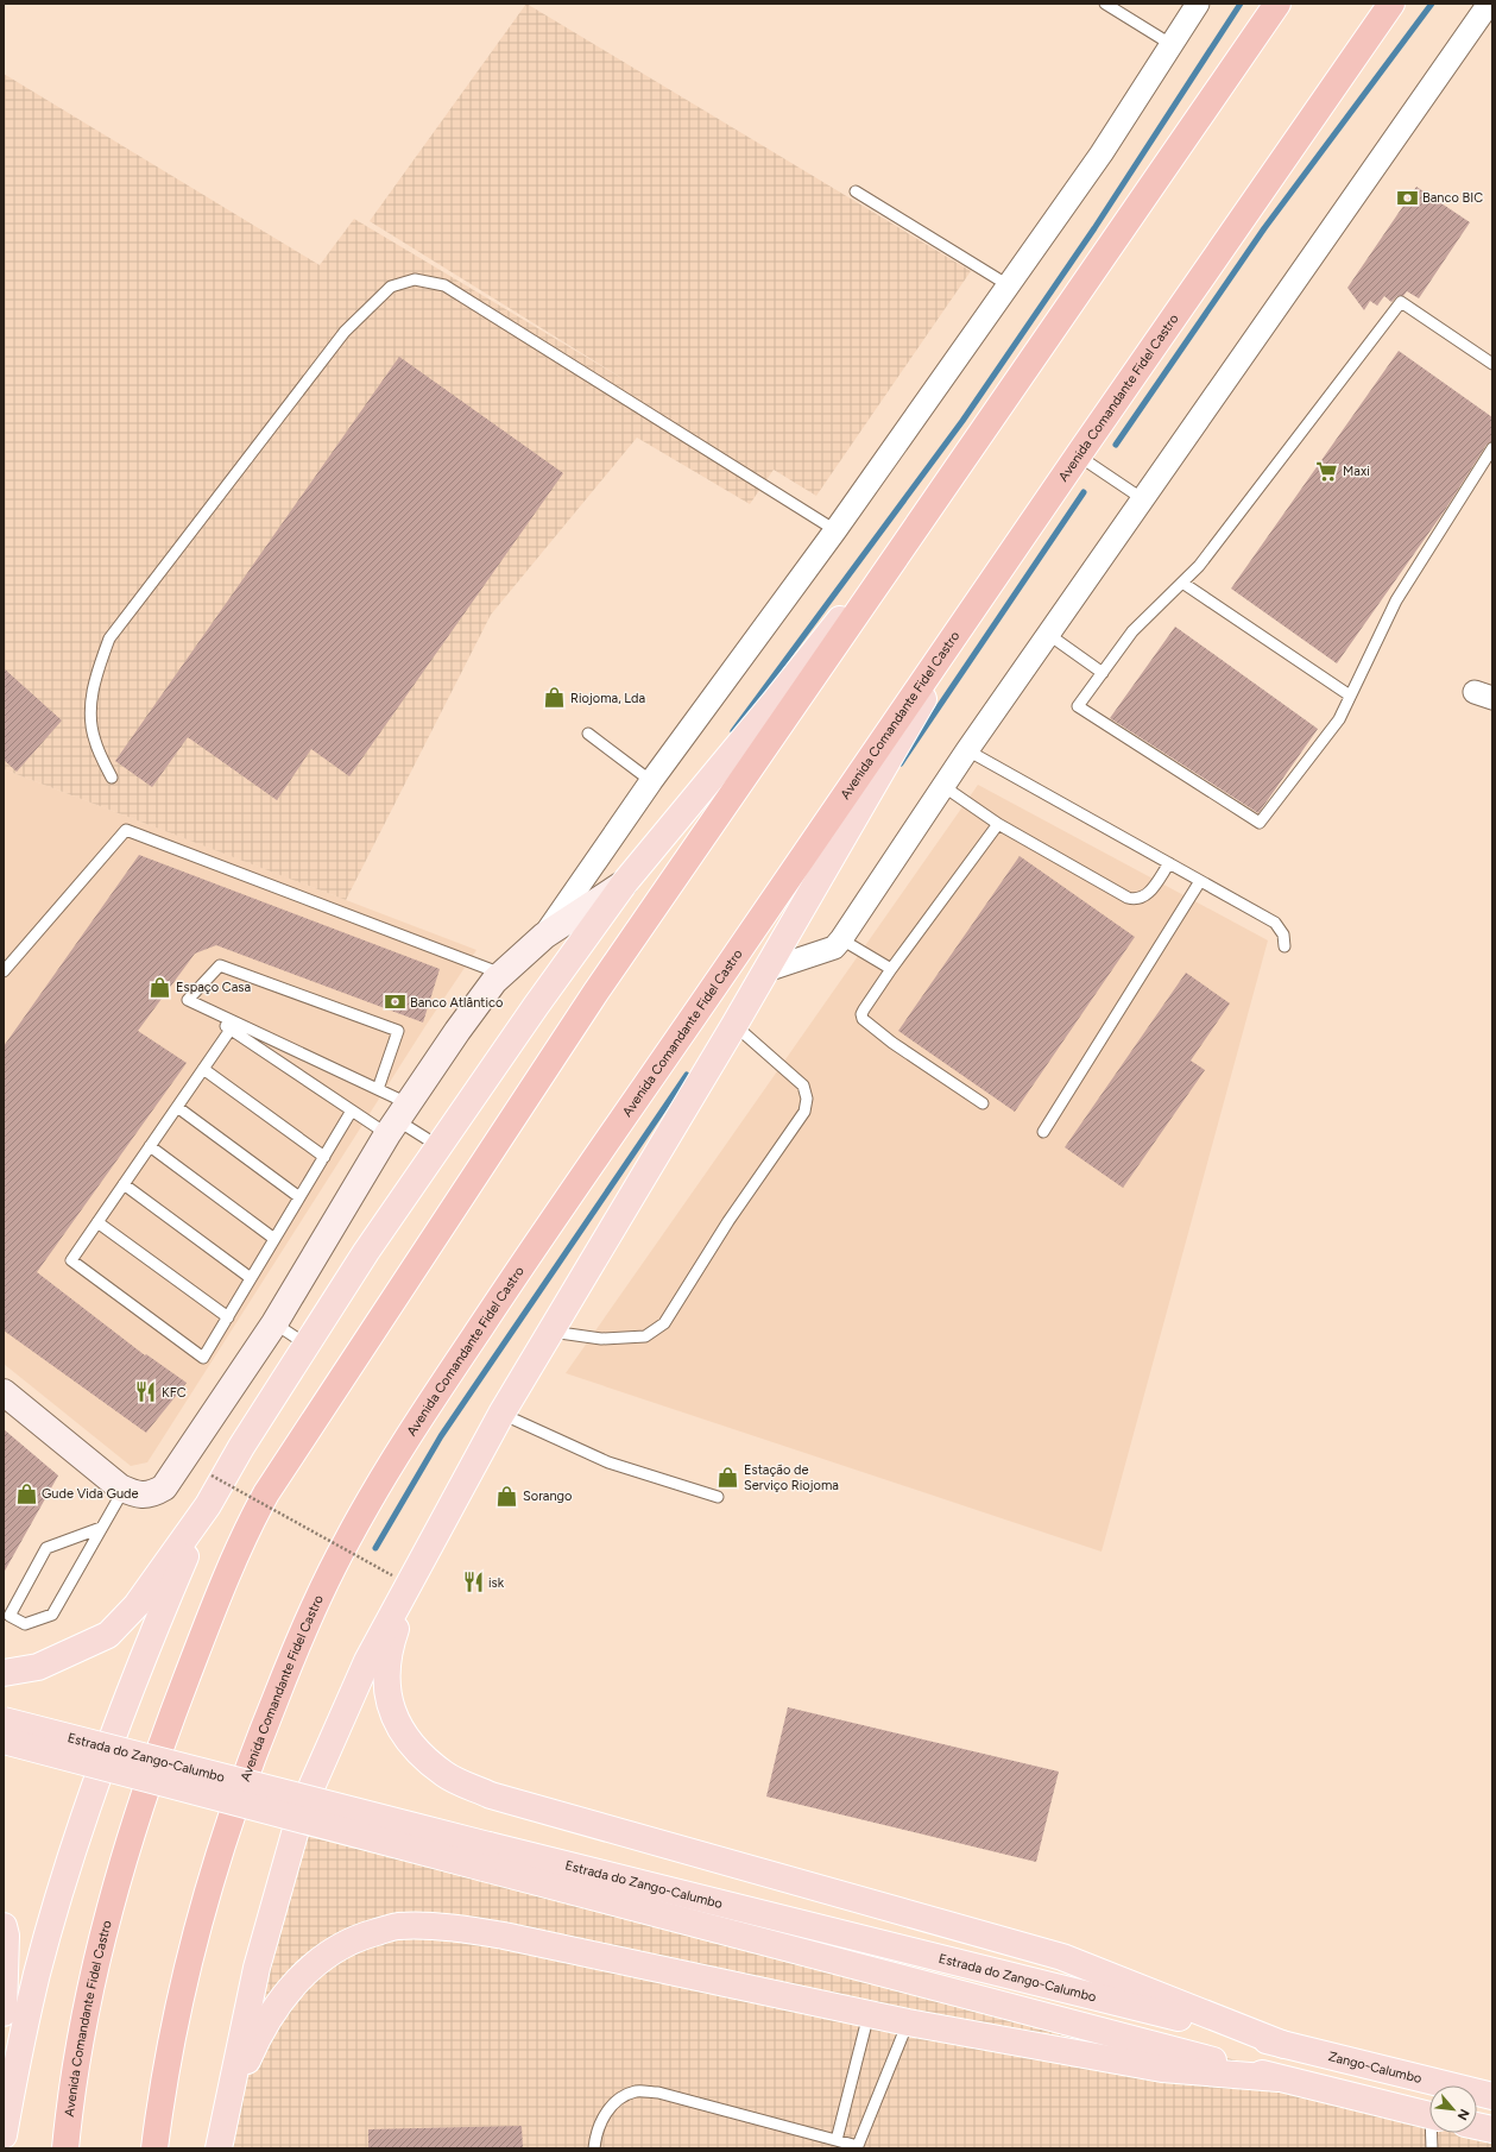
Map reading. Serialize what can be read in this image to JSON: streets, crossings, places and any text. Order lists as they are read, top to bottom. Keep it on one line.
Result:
{"streets":{"highway":["Avenida Comandante Fidel Castro"],"main road":["Estrada do Zango-Calumbo","Zango-Calumbo"]},"crossings":[["Estrada do Zango-Calumbo","Zango-Calumbo"]],"places":{"bank":["Banco BIC","Banco Atlântico"],"supermarket":["Maxi"],"shop":["Riojoma, Lda","Espaço Casa","Estação de Serviço Riojoma","Gude Vida Gude","Sorango"],"restaurant":["KFC","isk"]},"north":"bottom right"}
